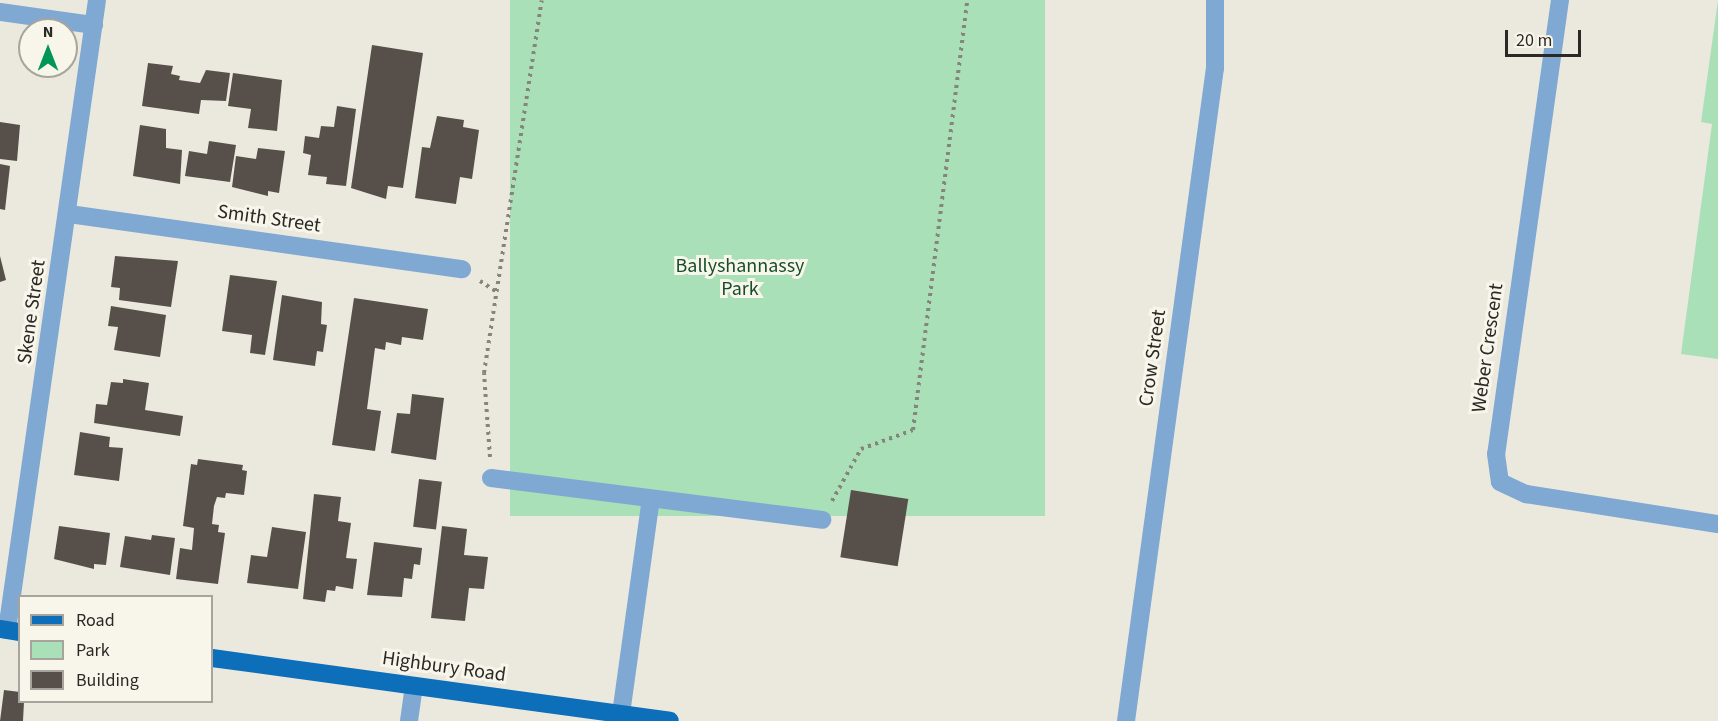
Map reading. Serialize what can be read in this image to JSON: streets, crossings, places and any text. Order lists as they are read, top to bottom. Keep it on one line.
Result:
{"streets":{"main road":["Highbury Road"],"street":["Smith Street","Skene Street","Weber Crescent","Crow Street"]},"crossings":[["Smith Street","Skene Street"]],"parks":["Ballyshannassy Park"],"legend":["Road","Park","Building"],"scale_bar":"20 m","north":"top"}
